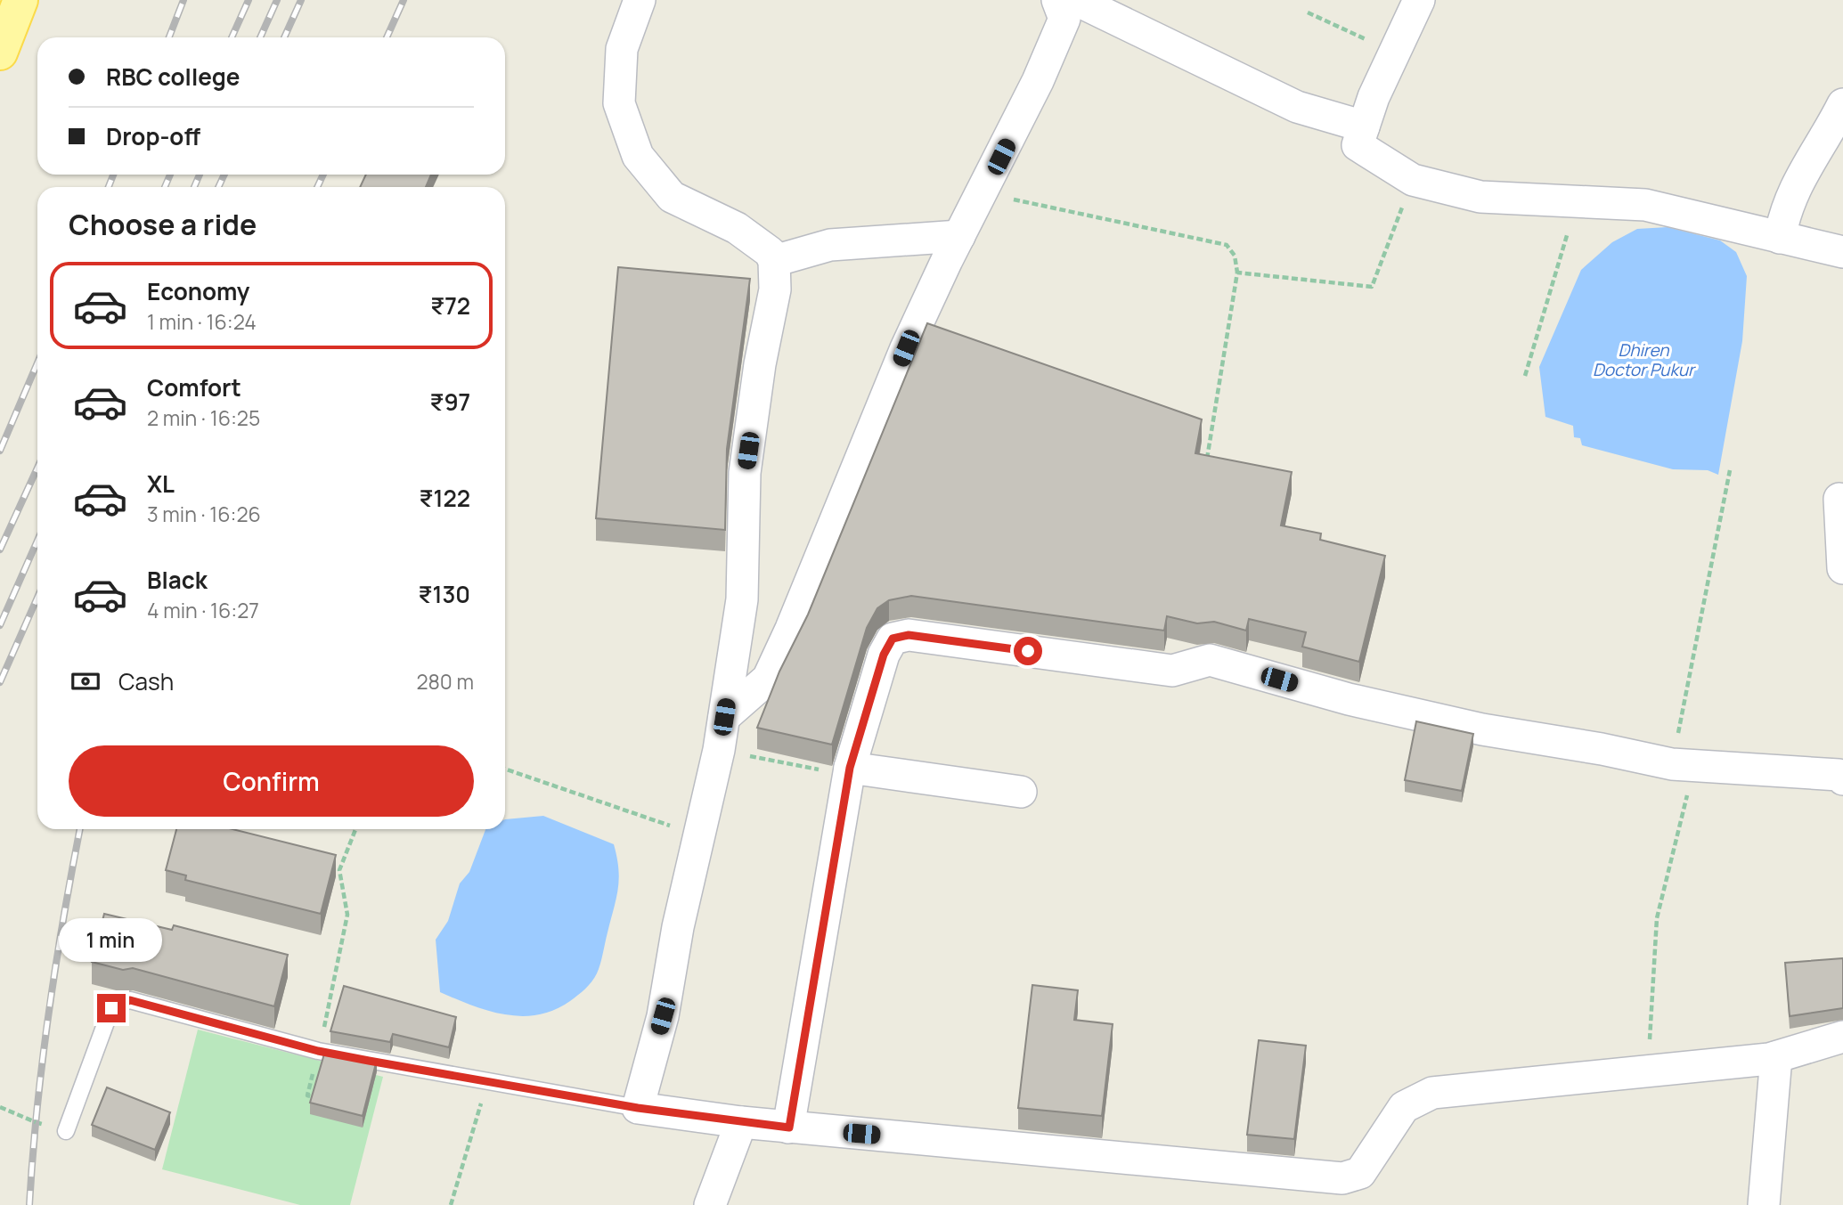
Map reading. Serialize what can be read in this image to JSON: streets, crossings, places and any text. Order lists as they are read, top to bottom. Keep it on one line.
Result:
{"water":["Dhiren Doctor Pukur"],"page":{"banner":["RBC college","Drop-off"],"heading":"Choose a ride","list":[{"name":"Economy","note":"1 min · 16:24","value":"₹72"},{"name":"Comfort","note":"2 min · 16:25","value":"₹97"},{"name":"XL","note":"3 min · 16:26","value":"₹122"},{"name":"Black","note":"4 min · 16:27","value":"₹130"}],"pay":["Cash","280 m"],"buttons":"Confirm","bubble":"1 min"}}
